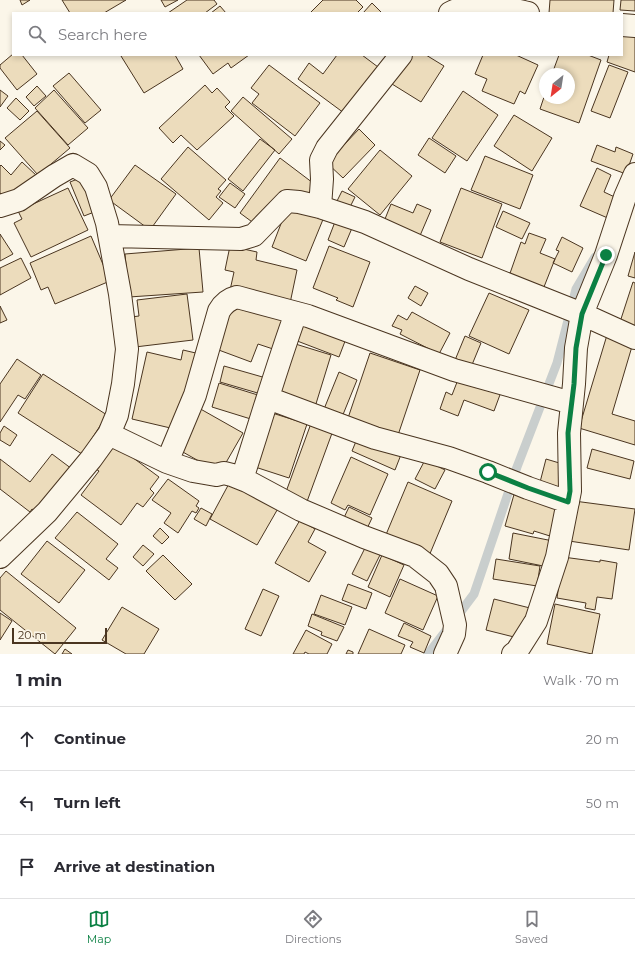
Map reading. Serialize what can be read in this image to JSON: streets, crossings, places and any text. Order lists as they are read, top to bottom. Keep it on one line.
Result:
{"scale_bar":"20 m","north":"bottom left","page":{"search":"Search here","scale":"20 m","heading":["1 min","Walk · 70 m"],"list":[["Continue","20 m"],["Turn left","50 m"],"Arrive at destination"],"nav":["Map","Directions","Saved"]}}
